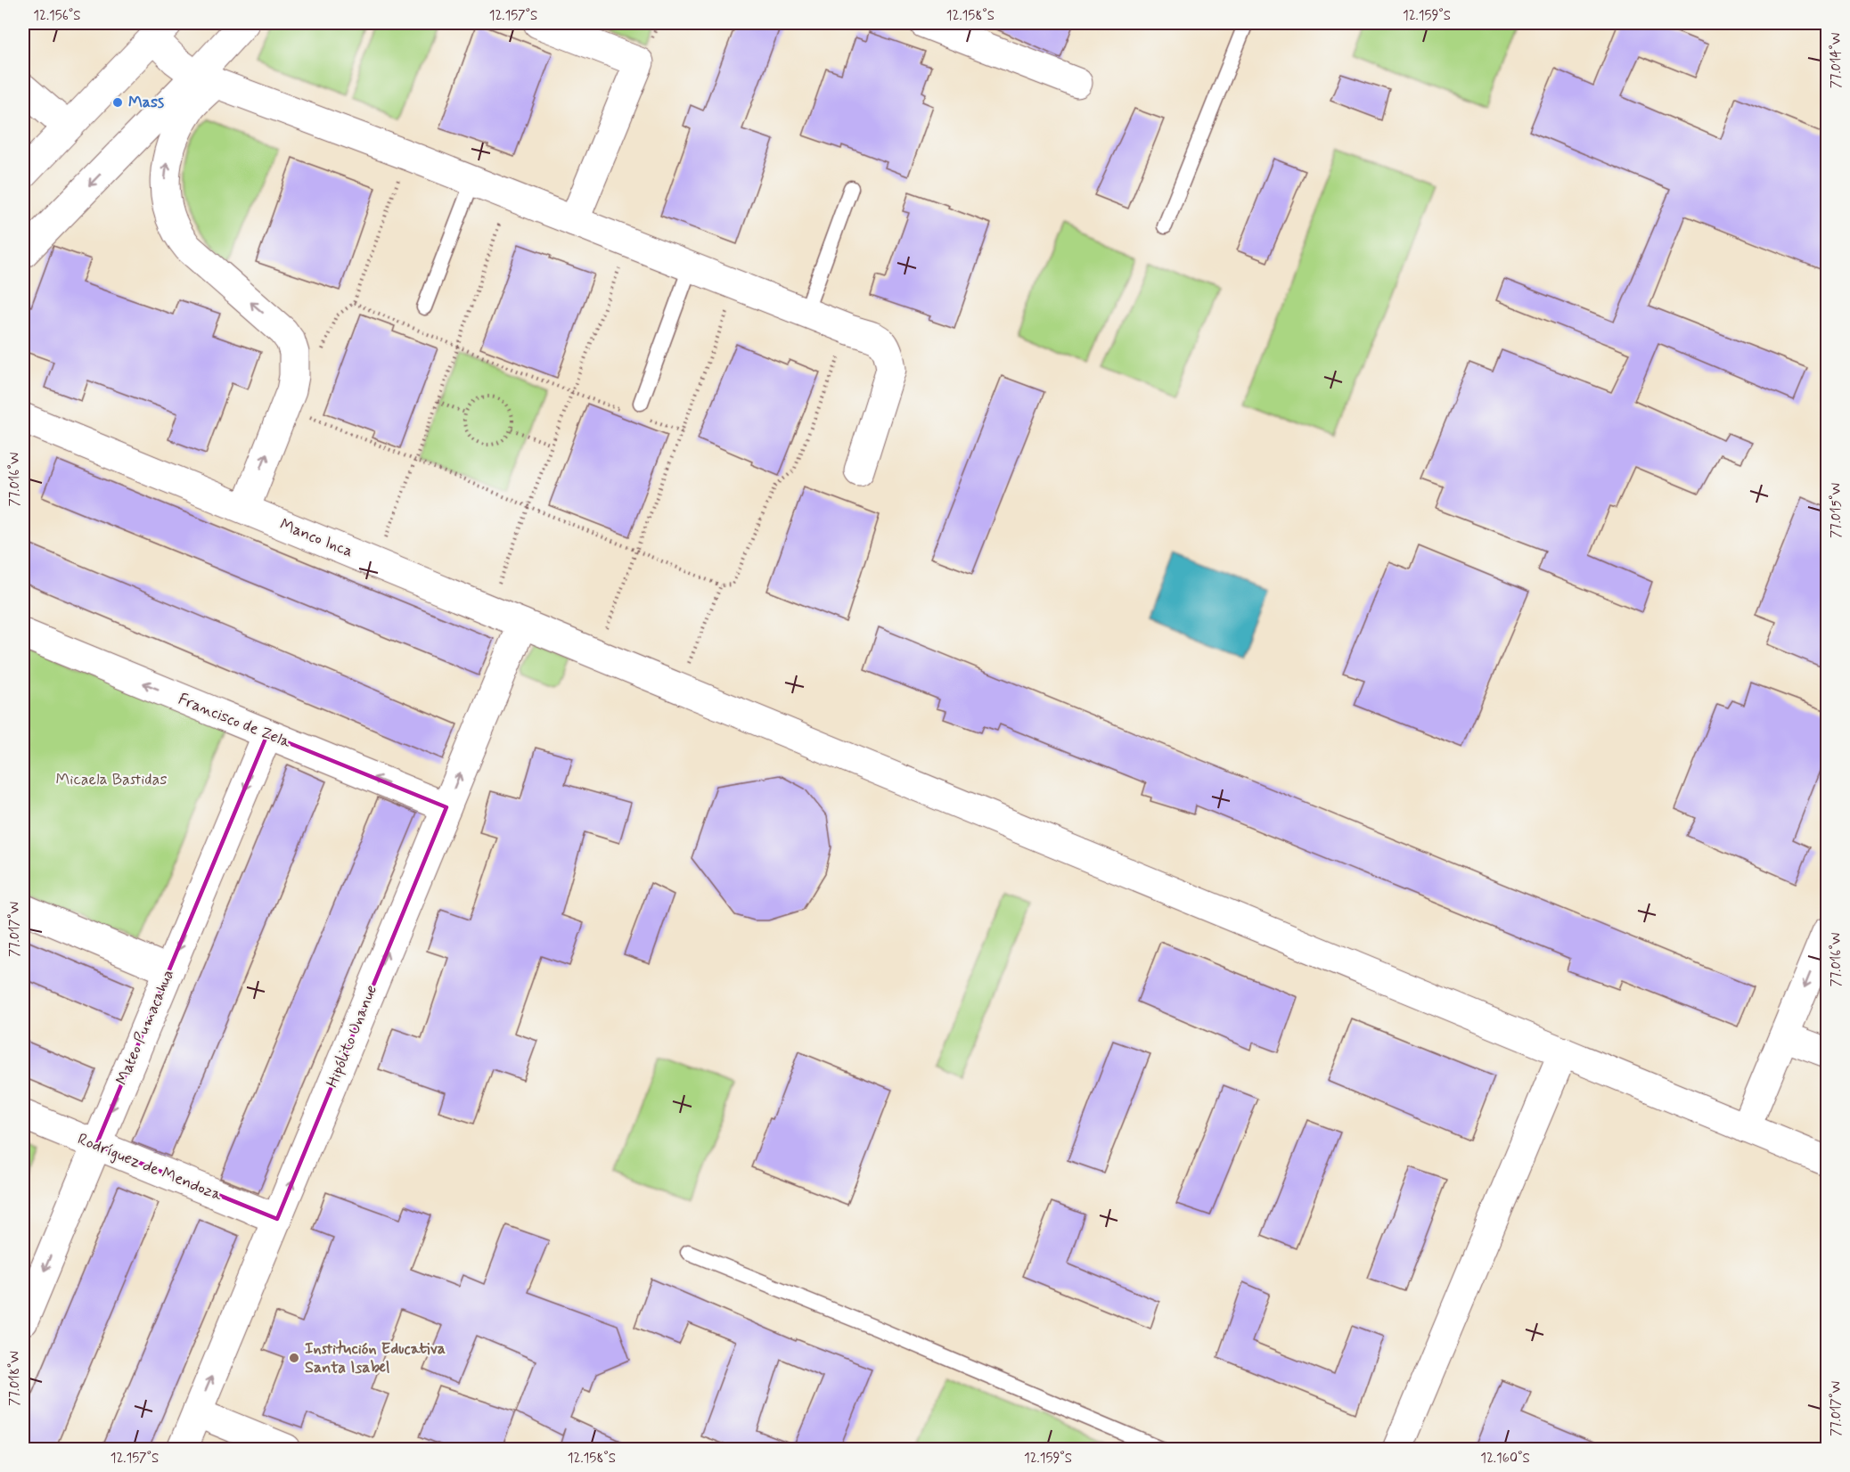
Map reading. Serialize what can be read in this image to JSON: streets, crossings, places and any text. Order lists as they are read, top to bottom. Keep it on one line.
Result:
{"streets":{"street":["Manco Inca","Francisco de Zela","Mateo Pumacahua","Hipólito Unanue","Rodríguez de Mendoza"]},"crossings":[["Manco Inca","Hipólito Unanue"],["Francisco de Zela","Mateo Pumacahua"],["Francisco de Zela","Hipólito Unanue"],["Mateo Pumacahua","Rodríguez de Mendoza"],["Hipólito Unanue","Rodríguez de Mendoza"]],"one_way":["Mateo Pumacahua","Hipólito Unanue"],"parks":["Micaela Bastidas"],"places":["Mass","Institución Educativa Santa Isabel"],"coordinates":["12.156°S","12.157°S","12.158°S","12.159°S","77.014°W","77.016°W","77.015°W","77.017°W","77.018°W","12.160°S"]}
